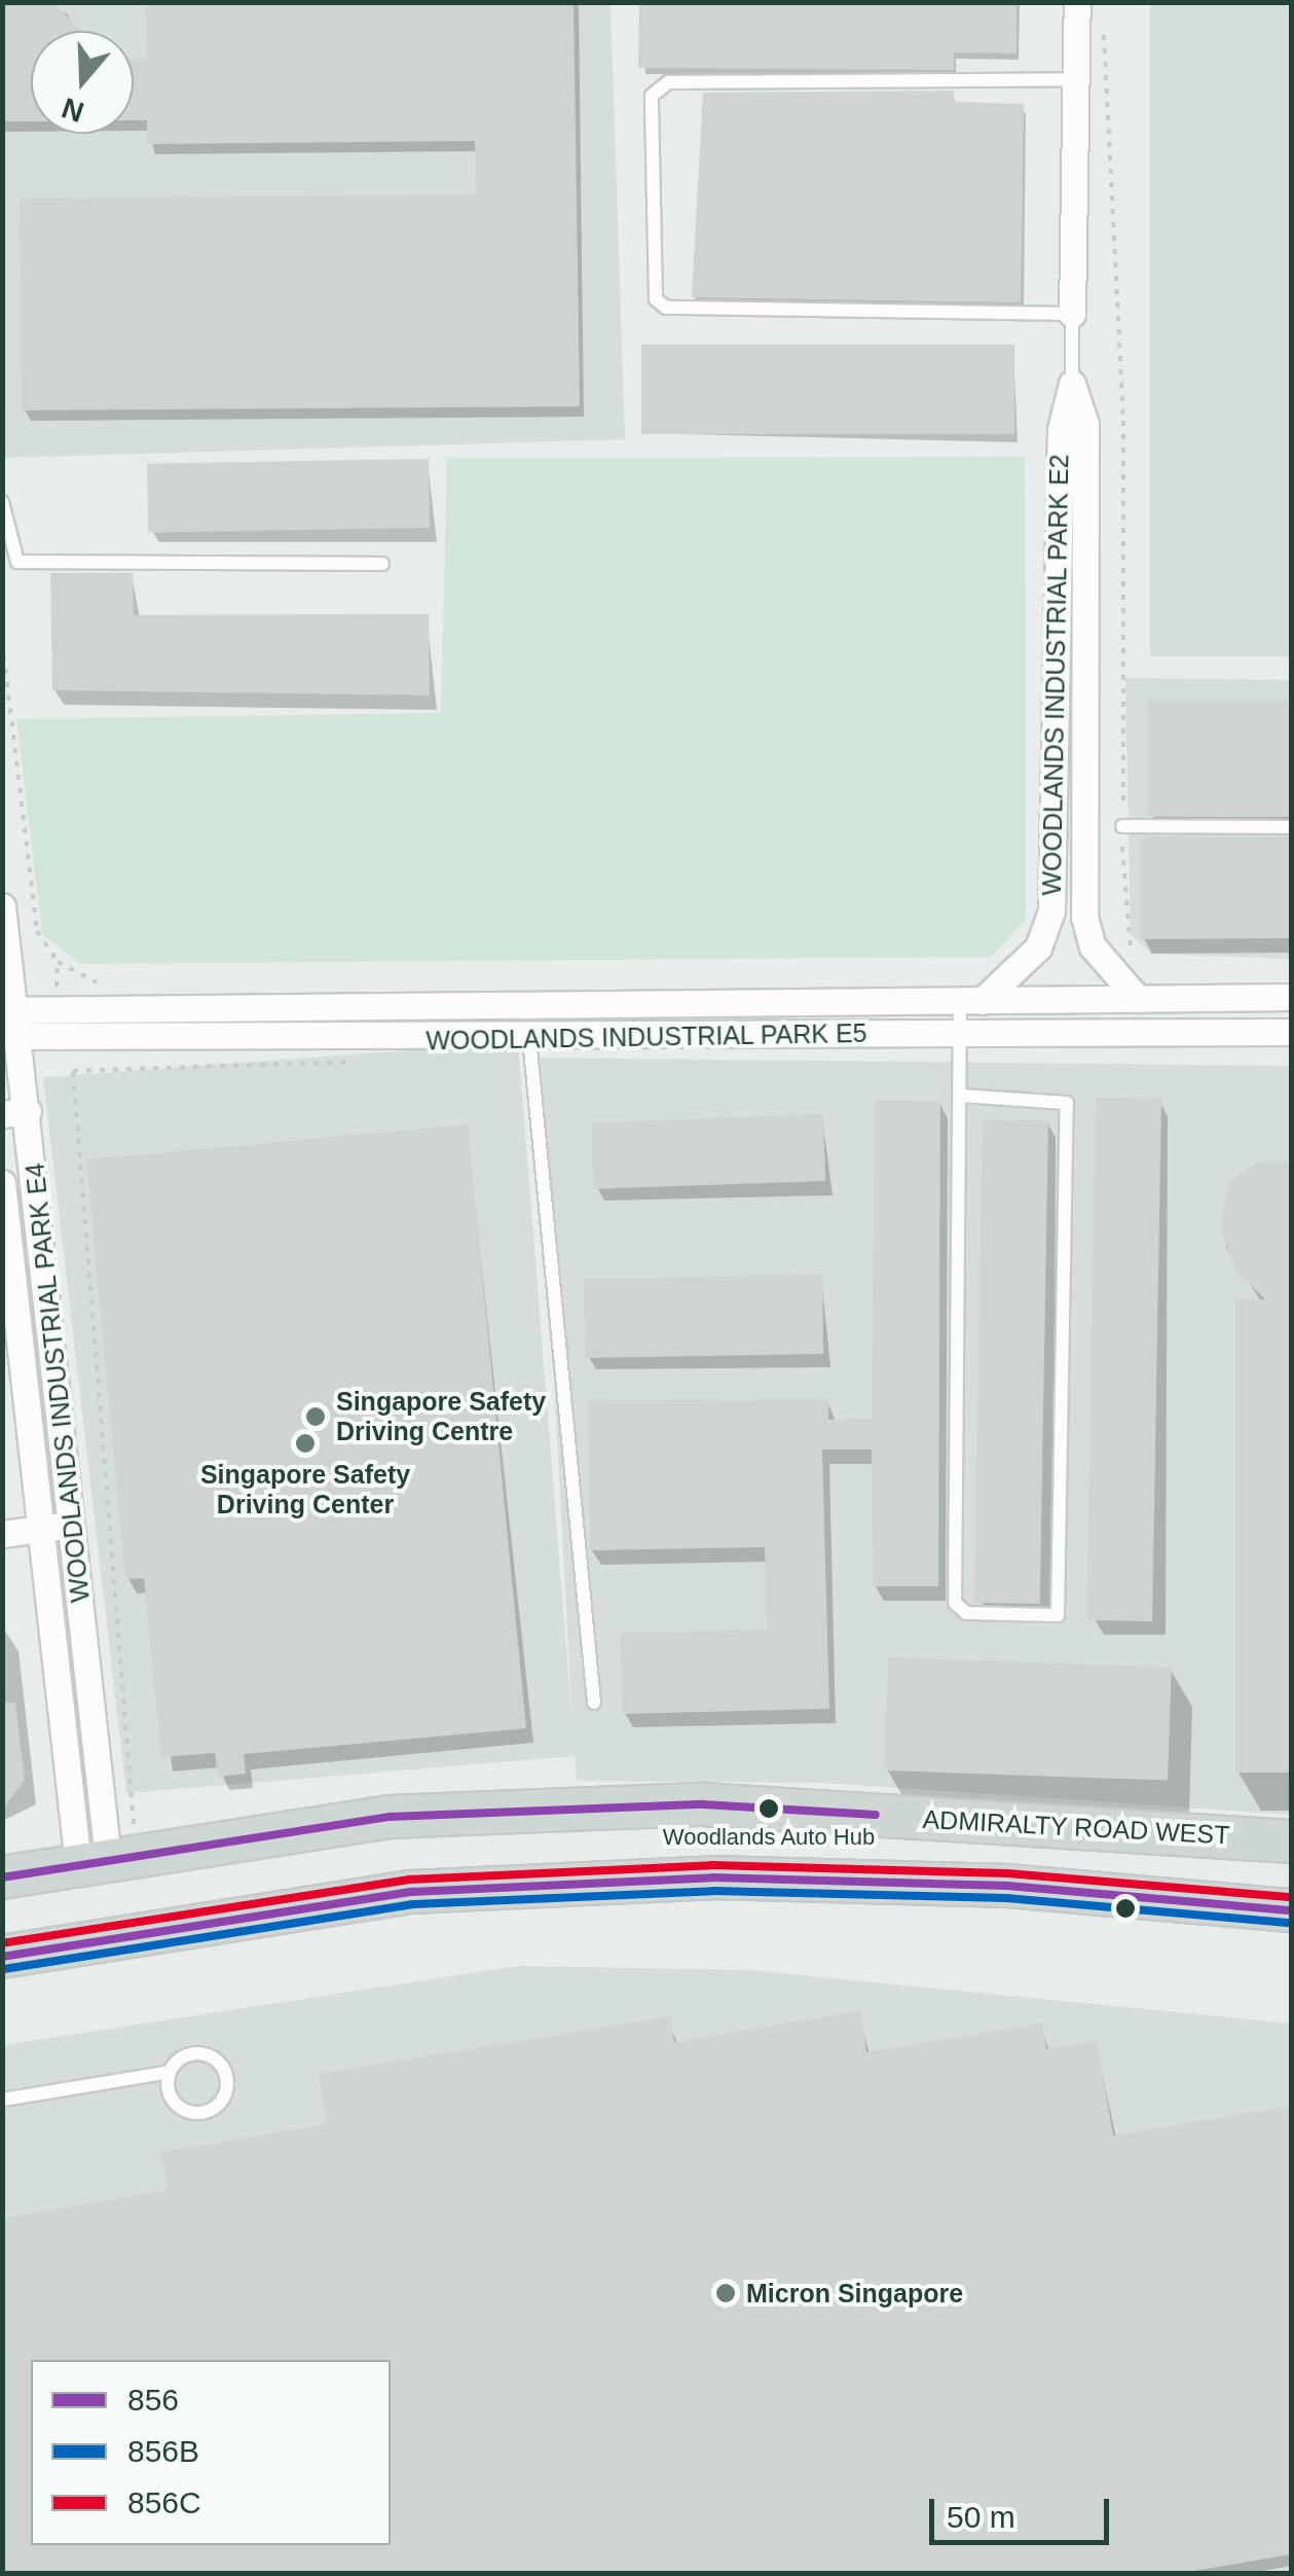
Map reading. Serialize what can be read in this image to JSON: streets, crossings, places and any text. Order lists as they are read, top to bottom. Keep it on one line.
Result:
{"streets":{"main road":["ADMIRALTY ROAD WEST"],"street":["WOODLANDS INDUSTRIAL PARK E2","WOODLANDS INDUSTRIAL PARK E5","WOODLANDS INDUSTRIAL PARK E4"]},"crossings":[["WOODLANDS INDUSTRIAL PARK E2","WOODLANDS INDUSTRIAL PARK E5"],["WOODLANDS INDUSTRIAL PARK E5","WOODLANDS INDUSTRIAL PARK E4"],["WOODLANDS INDUSTRIAL PARK E4","ADMIRALTY ROAD WEST"]],"places":["Singapore Safety Driving Centre","Singapore Safety Driving Center","Woodlands Auto Hub","Micron Singapore"],"lines":["transit line 856","transit line 856C","transit line 856B"],"legend":["856","856B","856C"],"scale_bar":"50 m","north":"bottom"}
